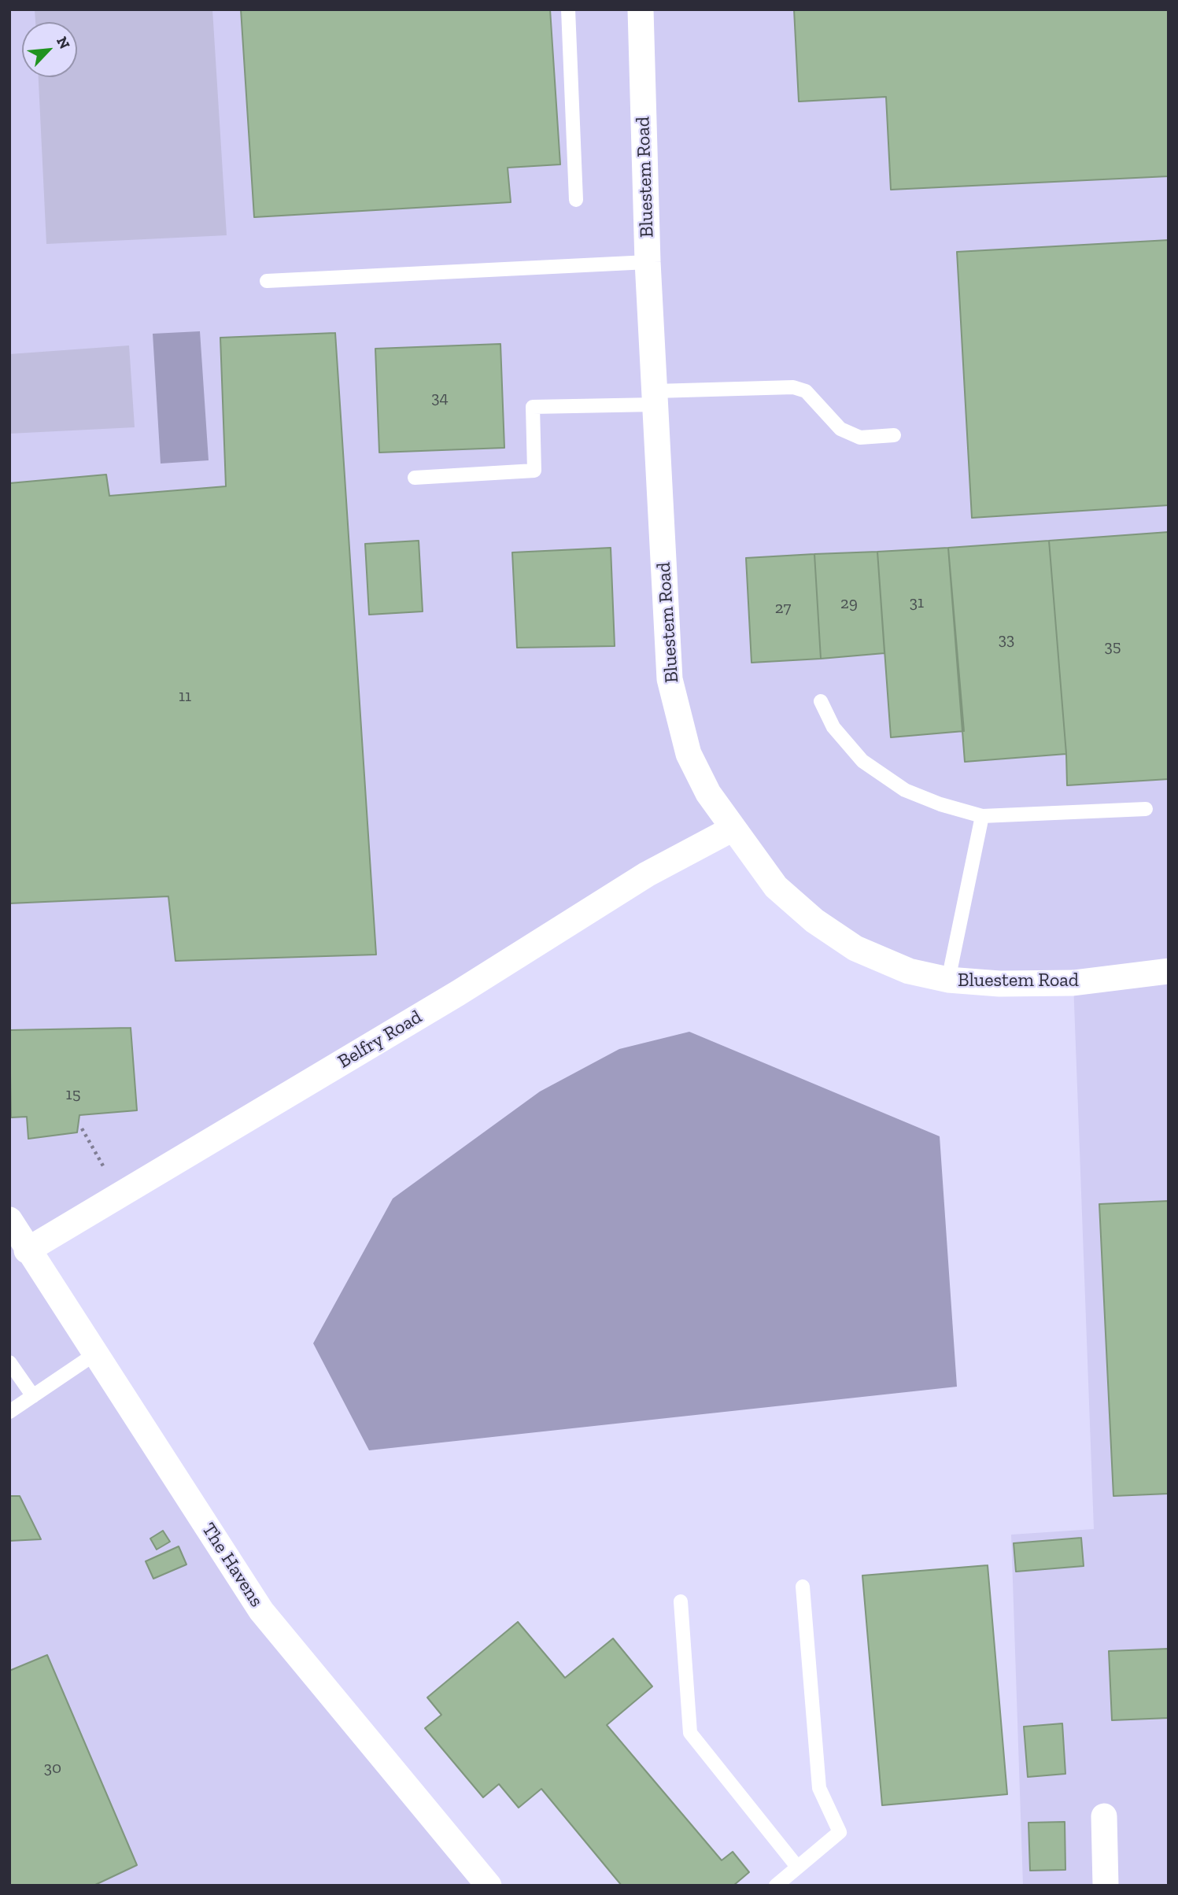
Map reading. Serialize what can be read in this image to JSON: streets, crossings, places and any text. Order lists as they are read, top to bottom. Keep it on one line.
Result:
{"streets":{"street":["Bluestem Road","Belfry Road","The Havens"]},"crossings":[["Bluestem Road","Belfry Road"],["Belfry Road","The Havens"]],"house_numbers":["34","31","29","27","33","35","11","15","30"],"north":"top right"}
